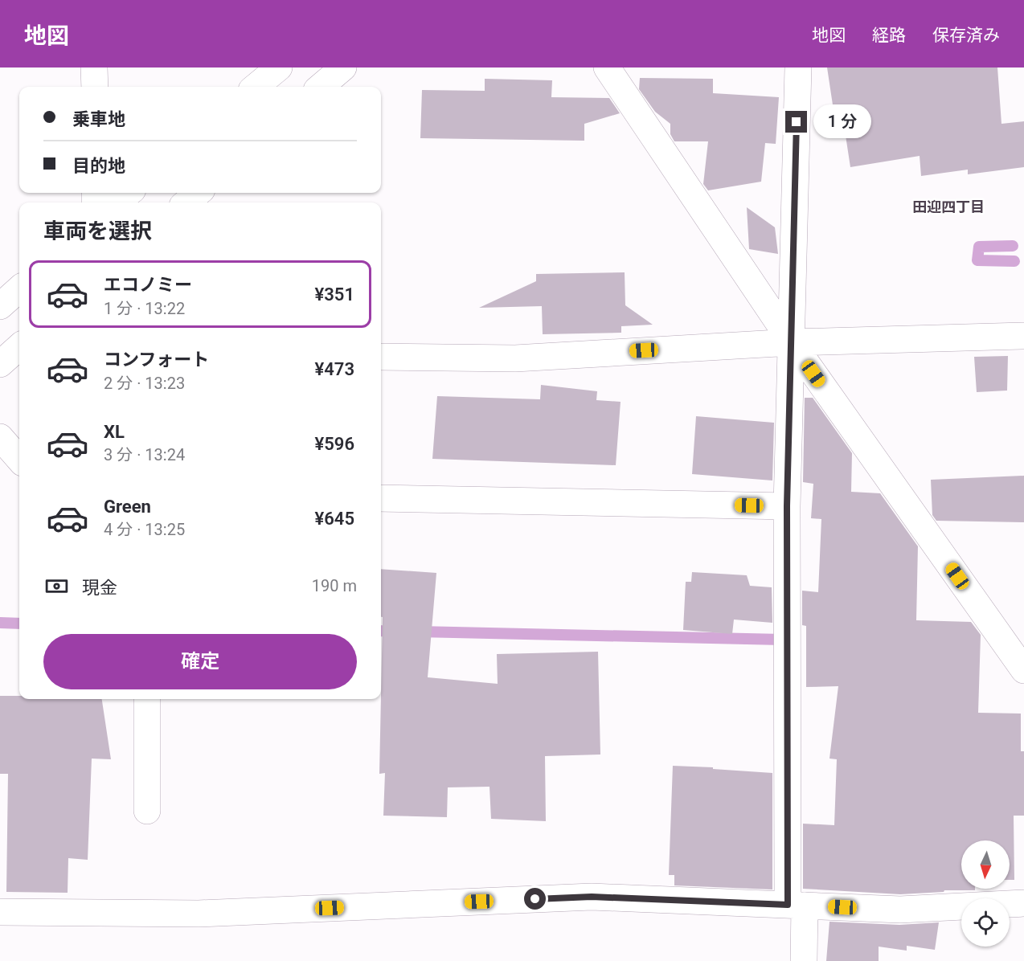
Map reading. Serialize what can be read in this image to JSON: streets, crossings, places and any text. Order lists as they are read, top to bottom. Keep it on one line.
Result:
{"districts":["田迎四丁目"],"north":"bottom","page":{"header":"地図","nav":["地図","経路","保存済み"],"banner":["乗車地","目的地"],"bubble":"1 分","heading":"車両を選択","list":[{"name":"エコノミー","note":"1 分 · 13:22","value":"¥351"},{"name":"コンフォート","note":"2 分 · 13:23","value":"¥473"},{"name":"XL","note":"3 分 · 13:24","value":"¥596"},{"name":"Green","note":"4 分 · 13:25","value":"¥645"}],"pay":["現金","190 m"],"buttons":"確定"}}
